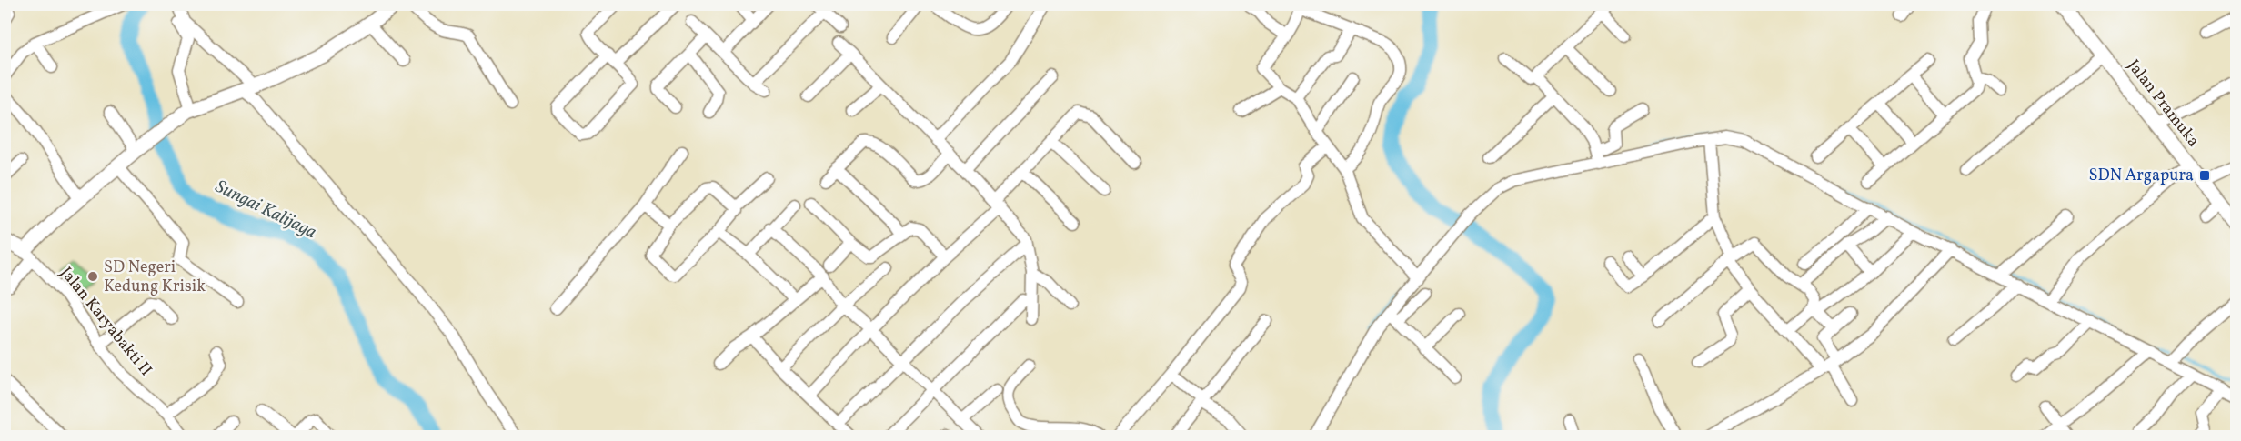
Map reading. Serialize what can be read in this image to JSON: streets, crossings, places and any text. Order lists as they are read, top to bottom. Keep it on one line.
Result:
{"streets":{"street":["Jalan Pramuka","Jalan Karyabakti II"]},"water":["Sungai Kalijaga"],"places":{"transit":["SDN Argapura"],"other":["SD Negeri Kedung Krisik"]}}
